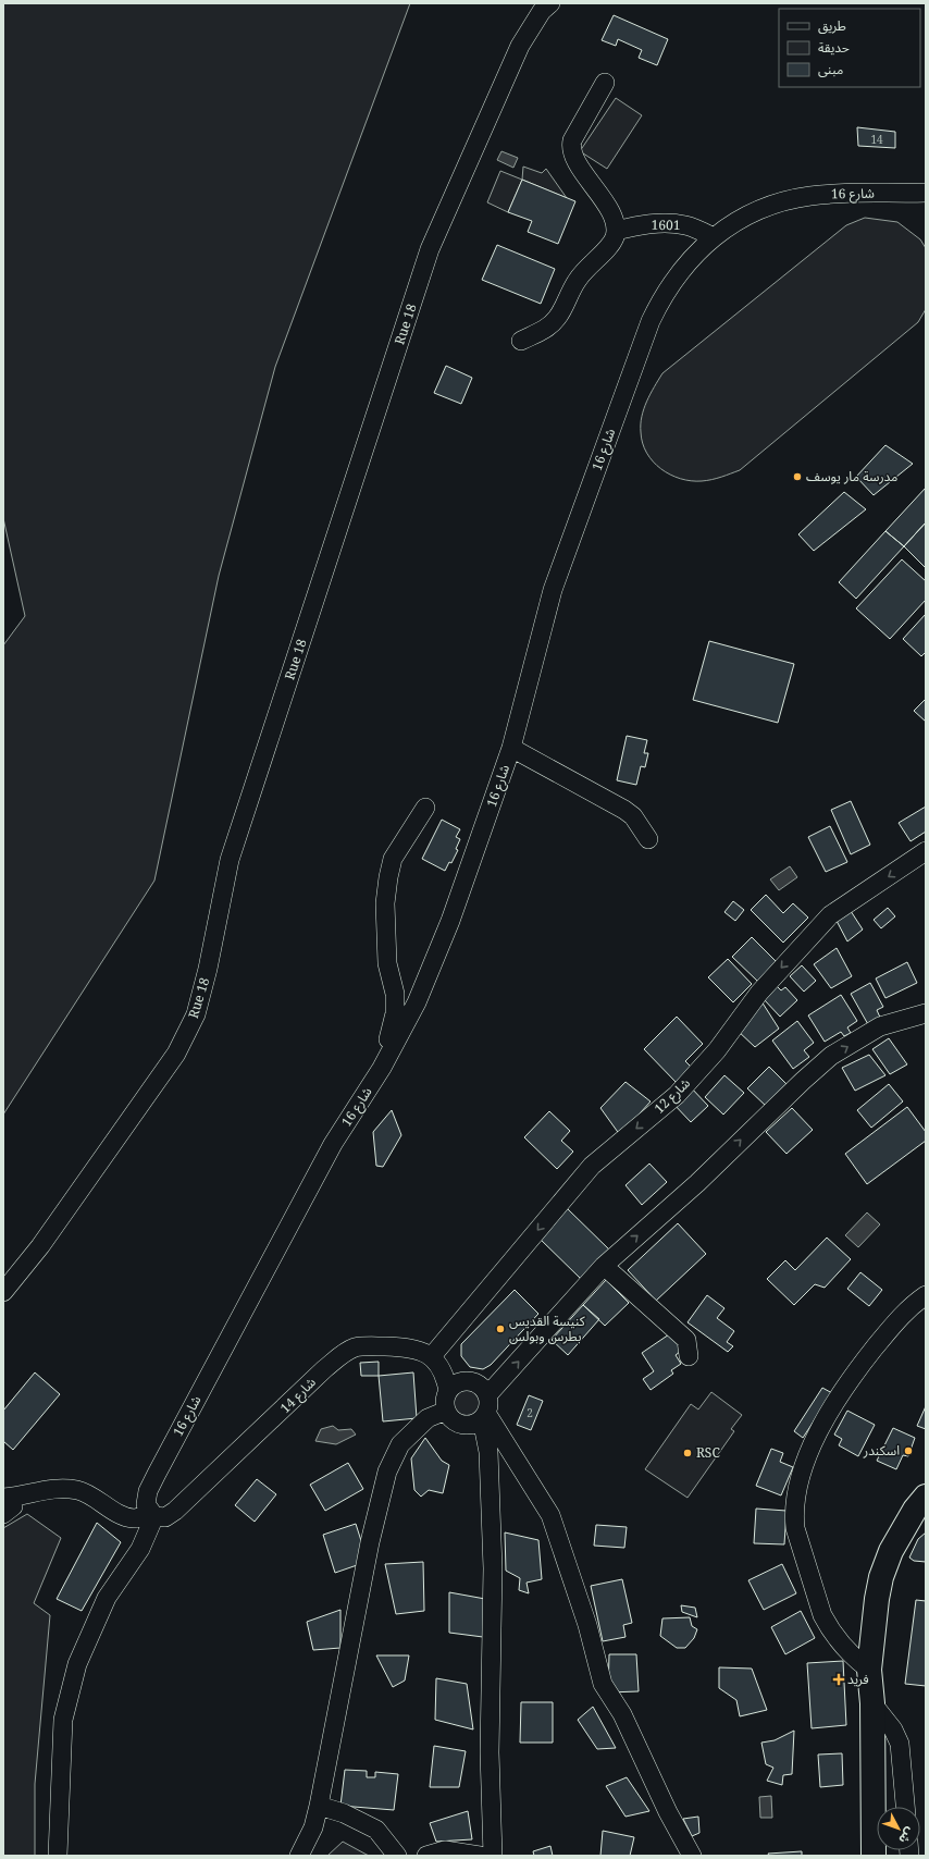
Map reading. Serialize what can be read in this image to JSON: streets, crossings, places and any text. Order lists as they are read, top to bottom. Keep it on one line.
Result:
{"streets":{"street":["شارع 16","1601","Rue 18","شارع 12","شارع 14"]},"crossings":[["شارع 16","1601"],["شارع 16","شارع 14"],["شارع 12","شارع 14"]],"places":{"other":["مدرسة مار يوسف","كنيسة القديس بطرس وبولس","اسكندر","RSC"],"health":["فريد"]},"house_numbers":["14","2"],"legend":["طريق","حديقة","مبنى"],"north":"bottom right"}
